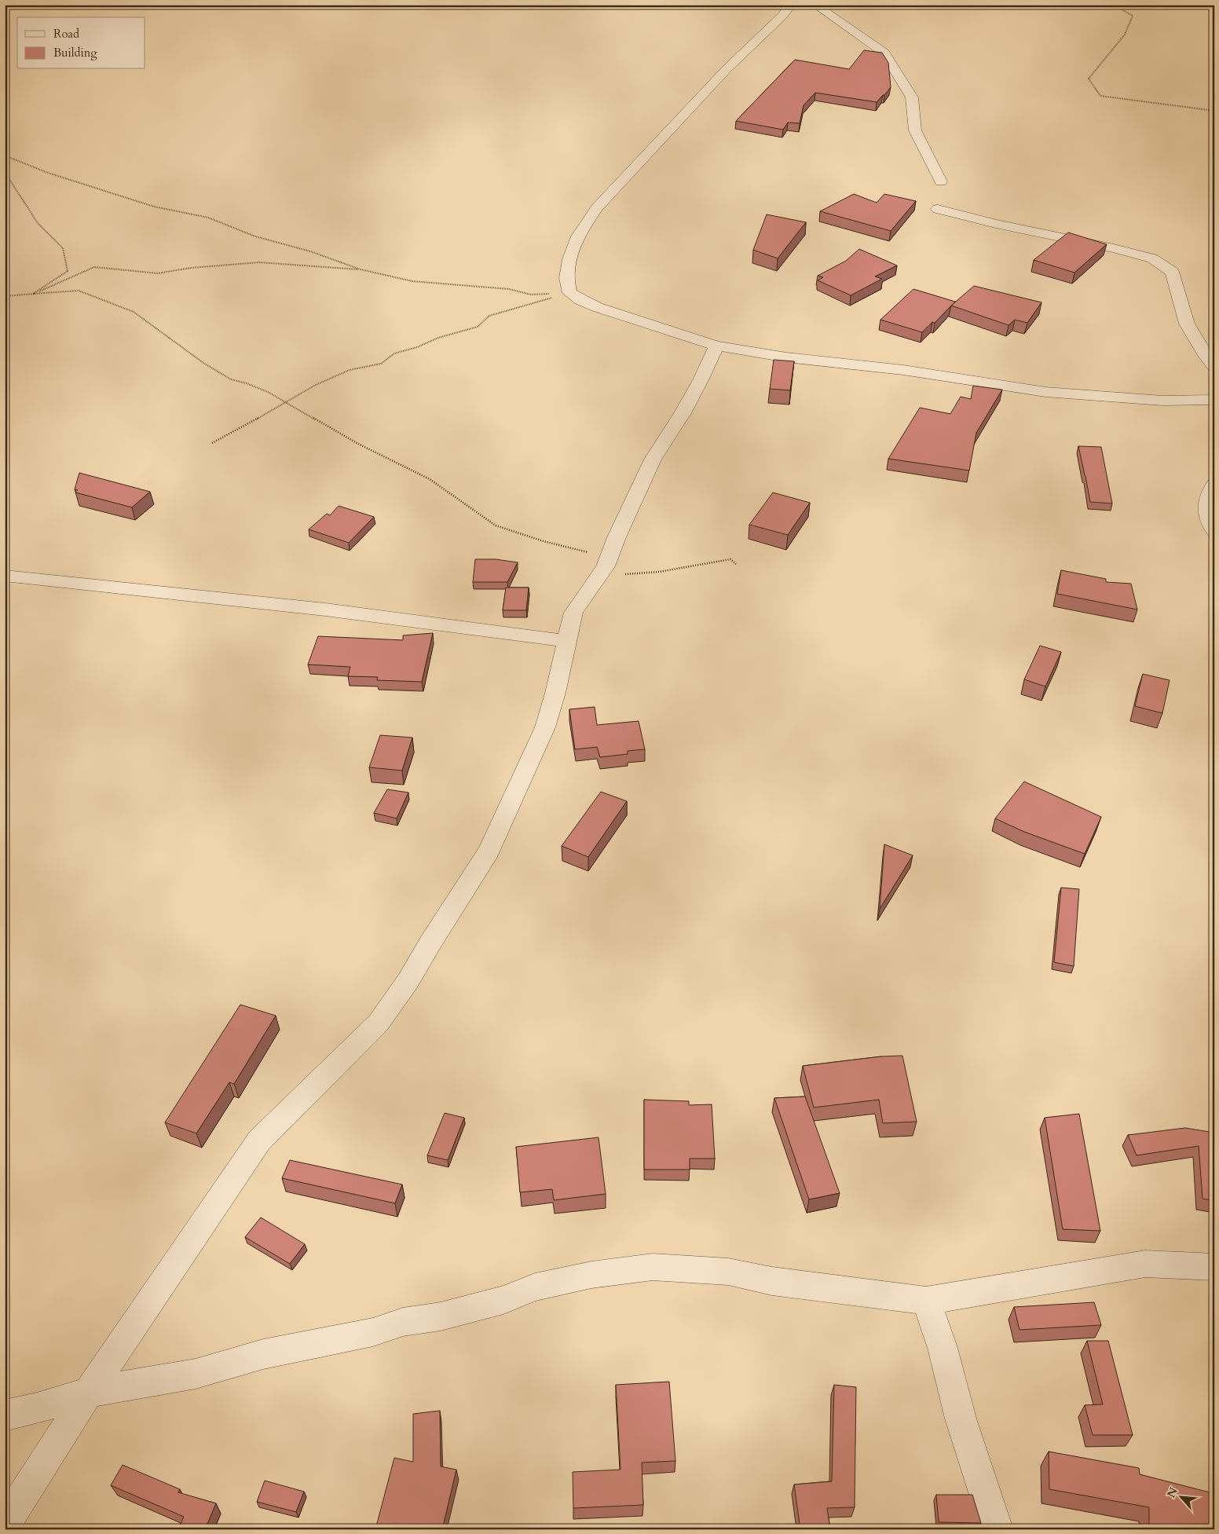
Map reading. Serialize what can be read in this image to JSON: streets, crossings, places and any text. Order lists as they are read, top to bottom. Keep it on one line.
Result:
{"legend":["Road","Building"],"north":"top left"}
